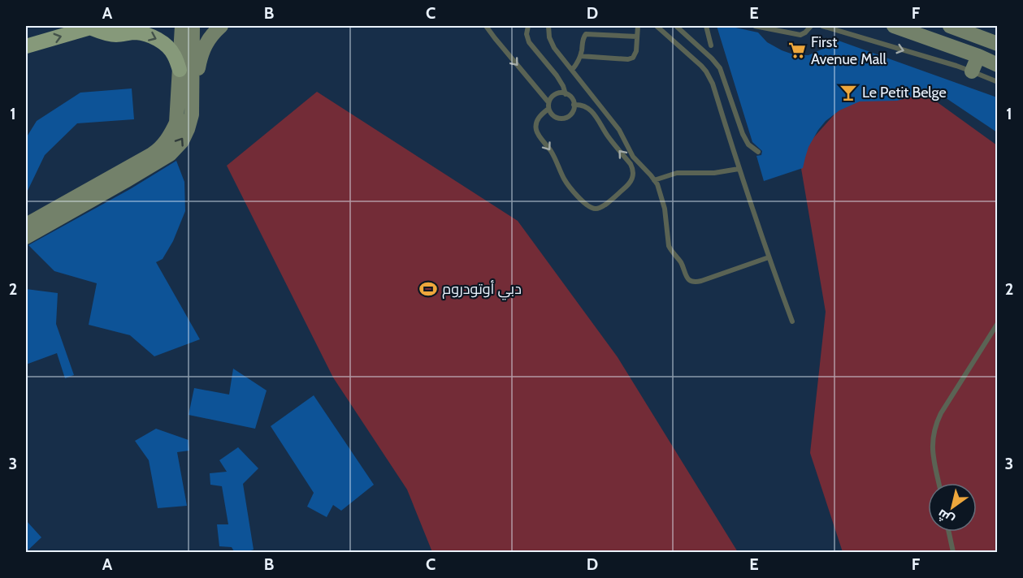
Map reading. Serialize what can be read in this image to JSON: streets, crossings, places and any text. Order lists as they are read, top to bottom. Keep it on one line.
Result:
{"places":{"supermarket":["First Avenue Mall"],"bar":["Le Petit Belge"],"sports":["دبي أوتودروم"]},"north":"bottom left","grid":{"columns":["A","B","C","D","E","F"],"rows":["1","2","3"]}}
